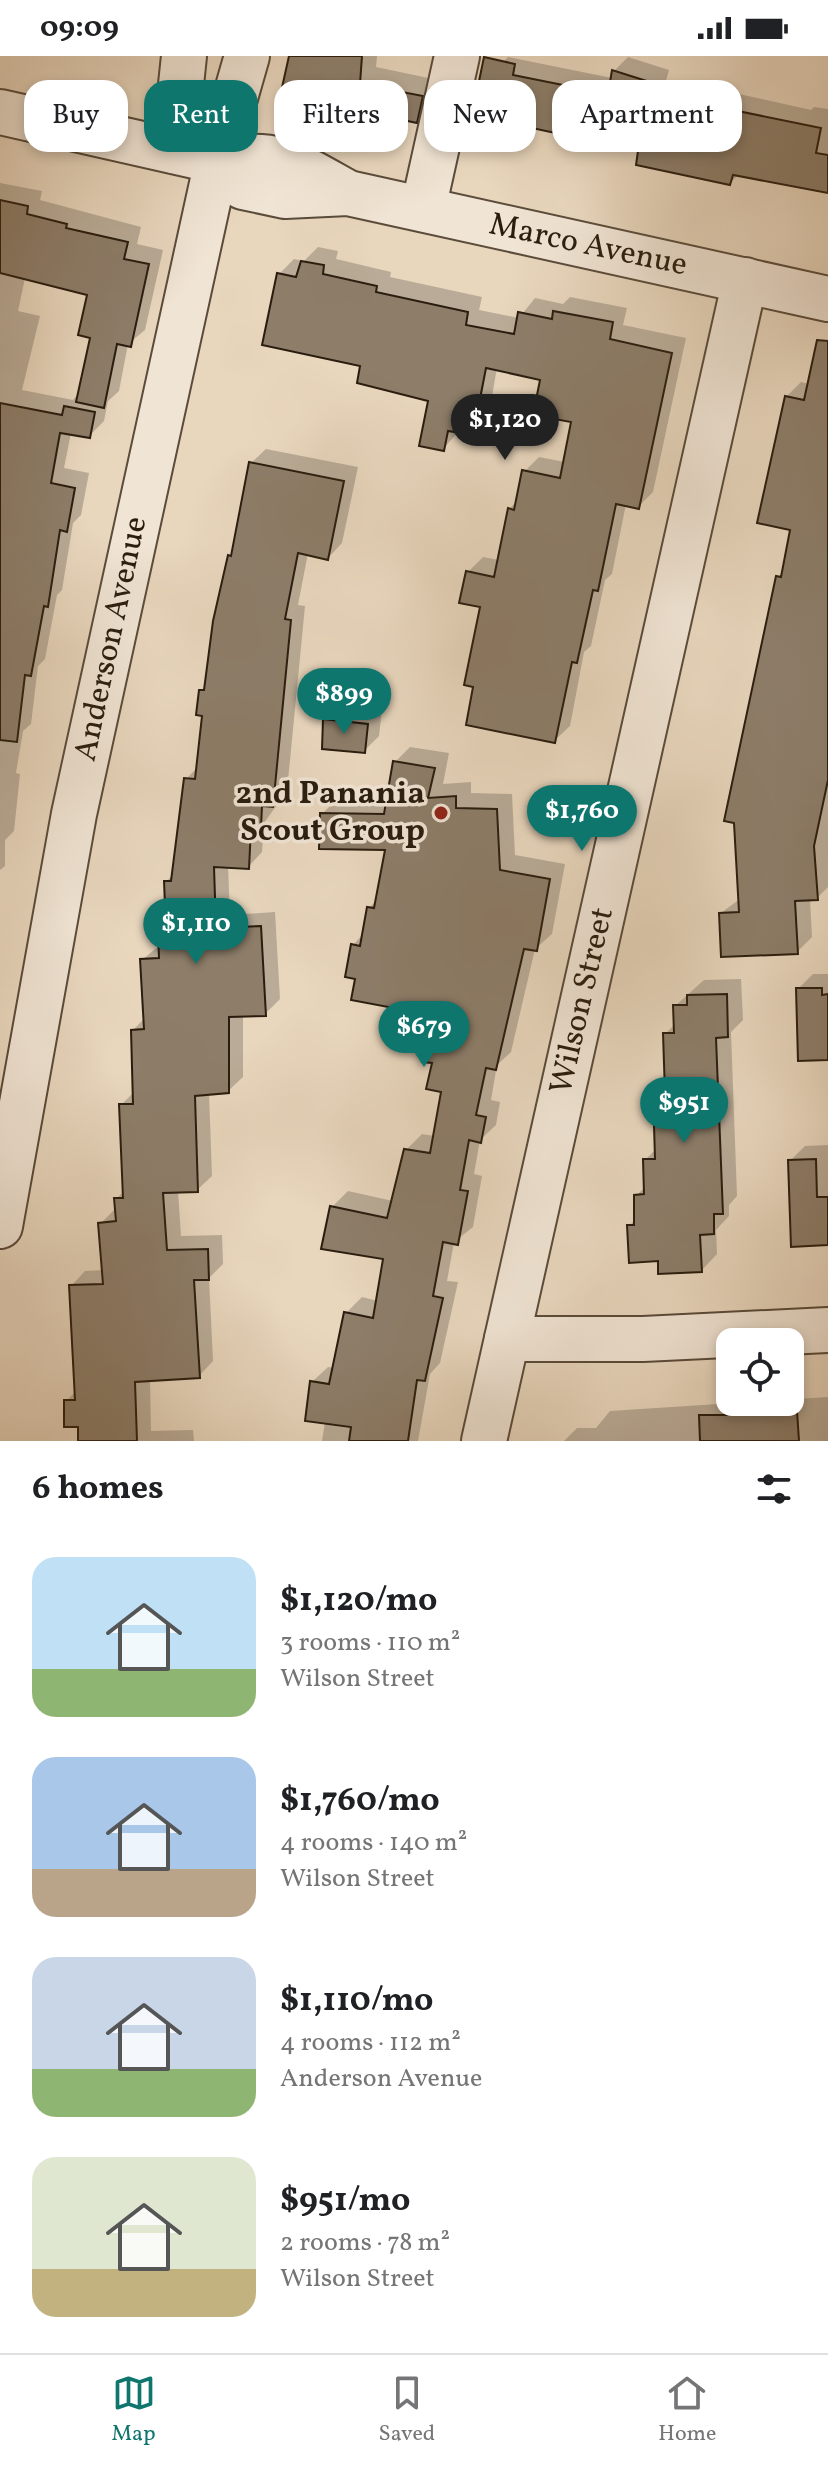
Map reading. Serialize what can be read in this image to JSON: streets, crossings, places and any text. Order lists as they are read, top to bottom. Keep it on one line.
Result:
{"streets":{"street":["Marco Avenue","Anderson Avenue","Wilson Street"]},"crossings":[["Marco Avenue","Anderson Avenue"],["Marco Avenue","Wilson Street"]],"places":["2nd Panania Scout Group"],"page":{"status":"09:09","chip":["Buy","Rent","Filters","New","Apartment"],"price":["$1,120","$899","$1,760","$1,110","$679","$951"],"heading":"6 homes","list":[{"name":"$1,120/mo","note":"3 rooms · 110 m² · Wilson Street"},{"name":"$1,760/mo","note":"4 rooms · 140 m² · Wilson Street"},{"name":"$1,110/mo","note":"4 rooms · 112 m² · Anderson Avenue"},{"name":"$951/mo","note":"2 rooms · 78 m² · Wilson Street"}],"tabs":["Map","Saved","Home"]}}
